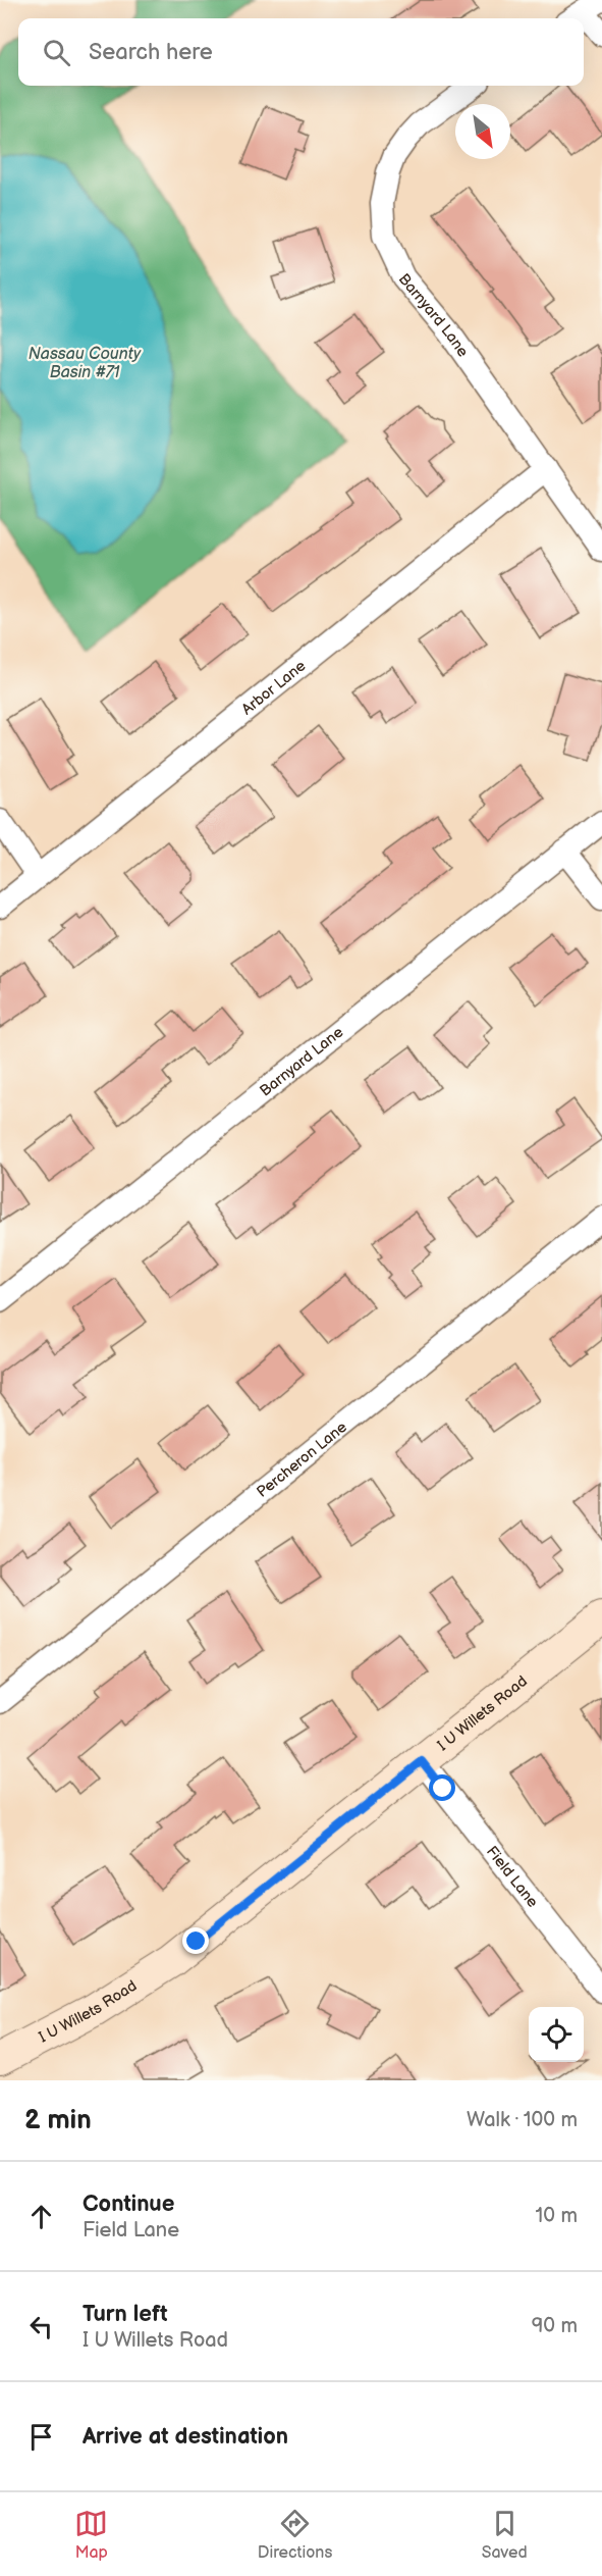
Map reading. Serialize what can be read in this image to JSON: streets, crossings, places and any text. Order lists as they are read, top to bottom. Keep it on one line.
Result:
{"streets":{"main road":["I U Willets Road"],"street":["Barnyard Lane","Arbor Lane","Percheron Lane","Field Lane"]},"crossings":[["Barnyard Lane","Arbor Lane"],["I U Willets Road","Field Lane"]],"water":["Nassau County Basin #71"],"north":"bottom right","page":{"search":"Search here","heading":["2 min","Walk · 100 m"],"list":[["Continue","Field Lane","10 m"],["Turn left","I U Willets Road","90 m"],"Arrive at destination"],"nav":["Map","Directions","Saved"]}}
